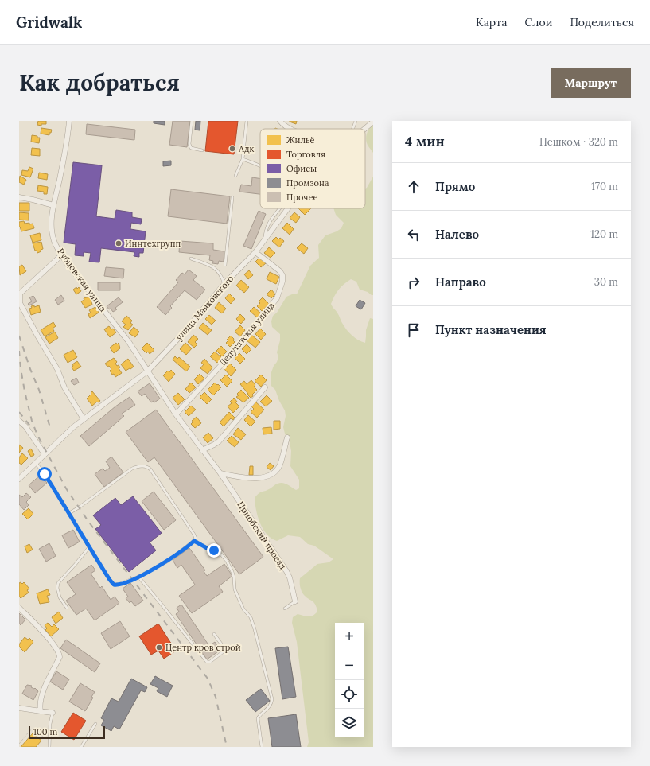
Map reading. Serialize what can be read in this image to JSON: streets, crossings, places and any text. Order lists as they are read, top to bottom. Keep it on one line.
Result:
{"streets":{"street":["Рубцовская улица","улица Маяковского","Депутатская улица","Приобский проезд"]},"crossings":[["Рубцовская улица","улица Маяковского"],["Рубцовская улица","Приобский проезд"],["улица Маяковского","Депутатская улица"],["улица Маяковского","Приобский проезд"],["Депутатская улица","Приобский проезд"]],"places":["Адк","Иннтехгрупп","Центр кров строй"],"legend":["Жильё","Торговля","Офисы","Промзона","Прочее"],"scale_bar":"100 m","page":{"header":"Gridwalk","nav":["Карта","Слои","Поделиться"],"buttons":"Маршрут","title":"Как добраться","heading":["4 мин","Пешком · 320 m"],"list":[["Прямо","170 m"],["Налево","120 m"],["Направо","30 m"],"Пункт назначения"],"map_buttons":["+","−"],"scale":"100 m"}}
